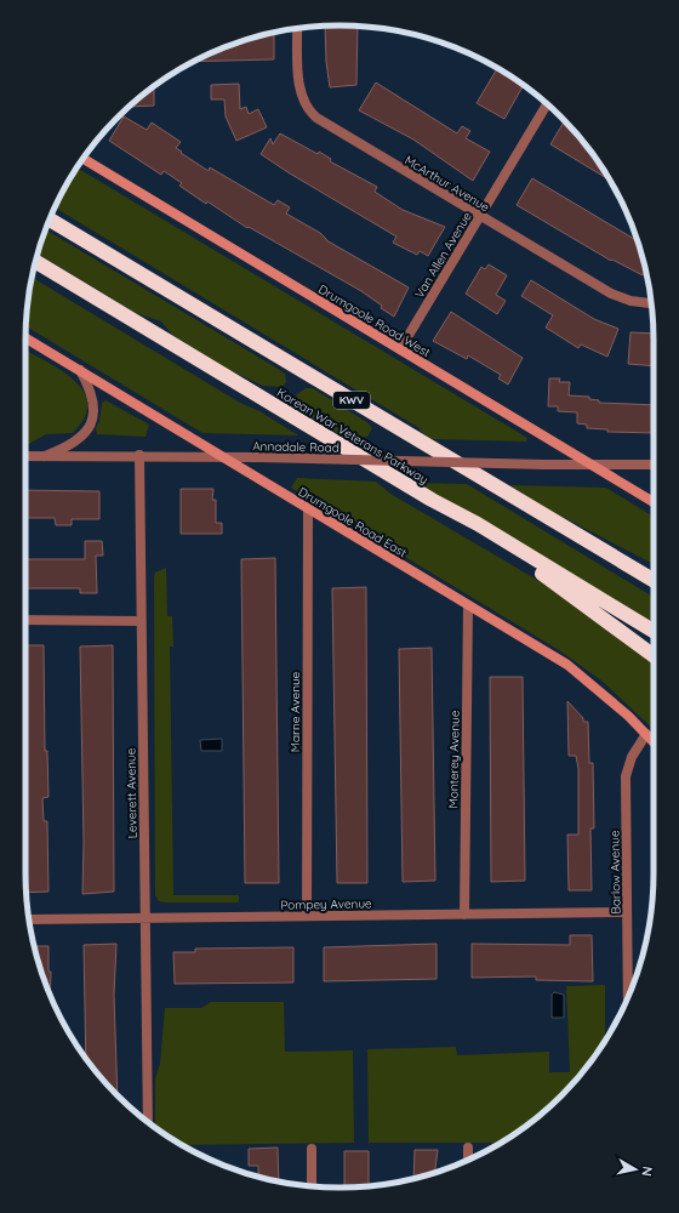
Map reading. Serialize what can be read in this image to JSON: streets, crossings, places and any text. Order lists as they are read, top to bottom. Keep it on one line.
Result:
{"streets":{"highway":["KWV","Korean War Veterans Parkway"],"main road":["Drumgoole Road West","Drumgoole Road East"],"street":["McArthur Avenue","Van Allen Avenue","Annadale Road","Marne Avenue","Monterey Avenue","Leverett Avenue","Barlow Avenue","Pompey Avenue"]},"crossings":[["McArthur Avenue","Van Allen Avenue"],["Van Allen Avenue","Drumgoole Road West"],["Drumgoole Road West","Annadale Road"],["Annadale Road","Drumgoole Road East"],["Annadale Road","Leverett Avenue"],["Drumgoole Road East","Marne Avenue"],["Drumgoole Road East","Monterey Avenue"],["Drumgoole Road East","Barlow Avenue"],["Marne Avenue","Pompey Avenue"],["Monterey Avenue","Pompey Avenue"],["Leverett Avenue","Pompey Avenue"],["Barlow Avenue","Pompey Avenue"]],"north":"right"}
